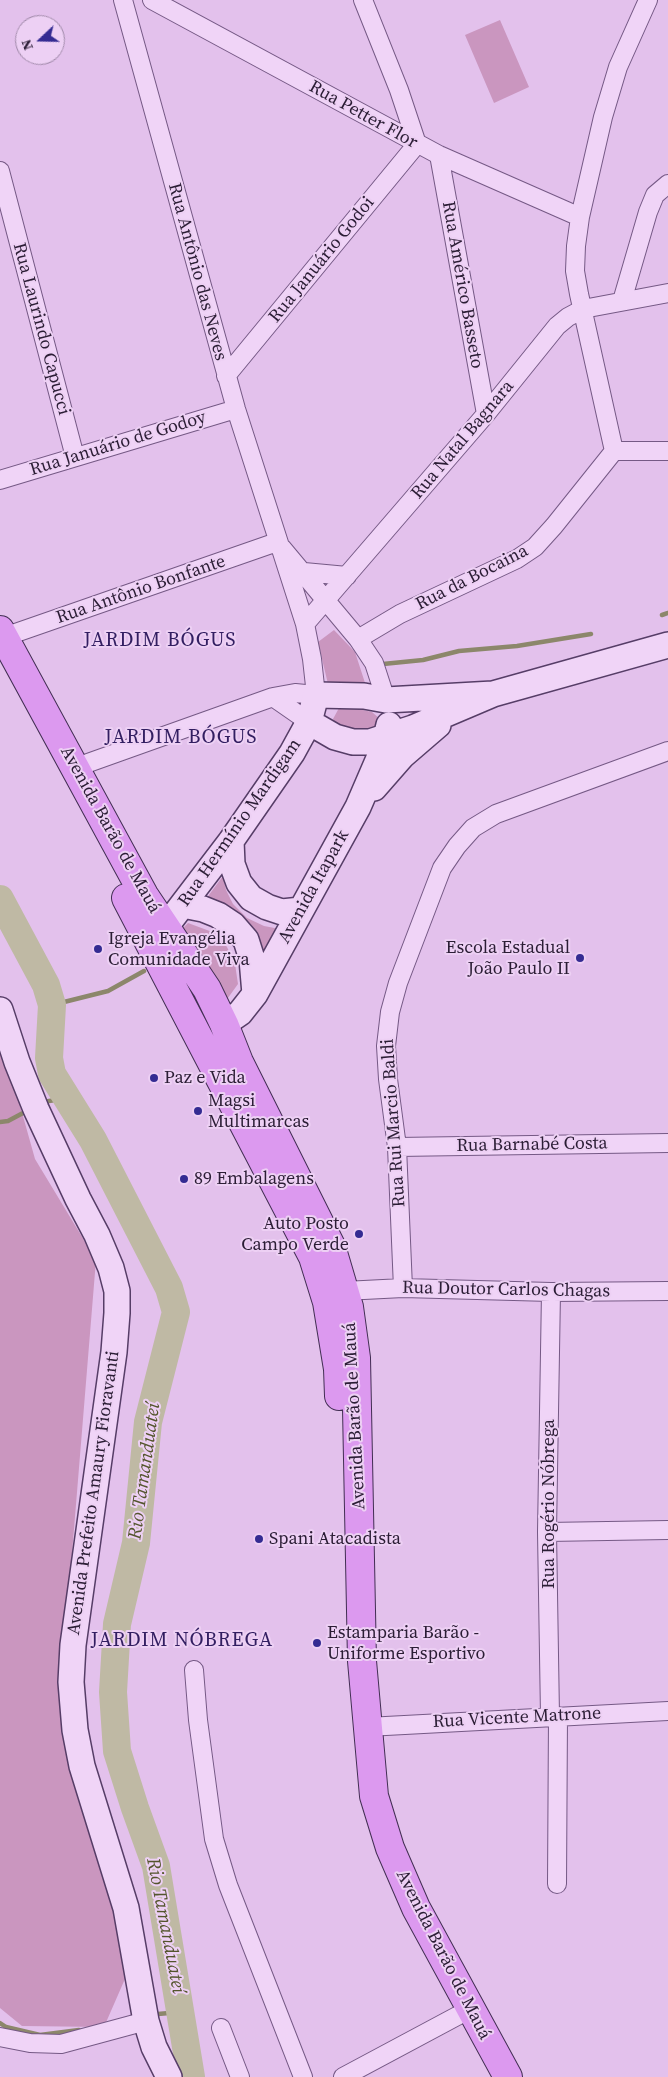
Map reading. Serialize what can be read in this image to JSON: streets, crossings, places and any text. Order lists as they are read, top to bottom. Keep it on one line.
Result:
{"streets":{"main road":["Rua Hermínio Mardigam","Avenida Barão de Mauá","Avenida Itapark","Avenida Prefeito Amaury Fioravanti"],"street":["Rua Petter Flor","Rua Januário Godoi","Rua Antônio das Neves","Rua Américo Basseto","Rua Laurindo Capucci","Rua Natal Bagnara","Rua Januário de Godoy","Rua da Bocaina","Rua Antônio Bonfante","Rua Rui Marcio Baldi","Rua Barnabé Costa","Rua Doutor Carlos Chagas","Rua Rogério Nóbrega","Rua Vicente Matrone"]},"crossings":[["Rua Petter Flor","Rua Januário Godoi"],["Rua Petter Flor","Rua Américo Basseto"],["Rua Januário Godoi","Rua Antônio das Neves"],["Rua Antônio das Neves","Rua Natal Bagnara"],["Rua Antônio das Neves","Rua Januário de Godoy"],["Rua Antônio das Neves","Rua da Bocaina"],["Rua Antônio das Neves","Rua Antônio Bonfante"],["Rua Antônio das Neves","Rua Hermínio Mardigam"],["Rua Antônio das Neves","Avenida Itapark"],["Rua Américo Basseto","Rua Natal Bagnara"],["Rua Laurindo Capucci","Rua Januário de Godoy"],["Rua Antônio Bonfante","Avenida Barão de Mauá"],["Rua Hermínio Mardigam","Avenida Barão de Mauá"],["Avenida Barão de Mauá","Avenida Itapark"],["Avenida Barão de Mauá","Rua Doutor Carlos Chagas"],["Avenida Barão de Mauá","Rua Vicente Matrone"],["Rua Rui Marcio Baldi","Rua Barnabé Costa"],["Rua Rui Marcio Baldi","Rua Doutor Carlos Chagas"],["Rua Doutor Carlos Chagas","Rua Rogério Nóbrega"],["Rua Rogério Nóbrega","Rua Vicente Matrone"]],"districts":["JARDIM BÓGUS","JARDIM BÓGUS","JARDIM NÓBREGA"],"water":["Rio Tamanduateí"],"places":["Igreja Evangélia Comunidade Viva","Escola Estadual João Paulo II","Paz e Vida","Magsi Multimarcas","89 Embalagens","Auto Posto Campo Verde","Spani Atacadista","Estamparia Barão - Uniforme Esportivo"],"north":"left"}
